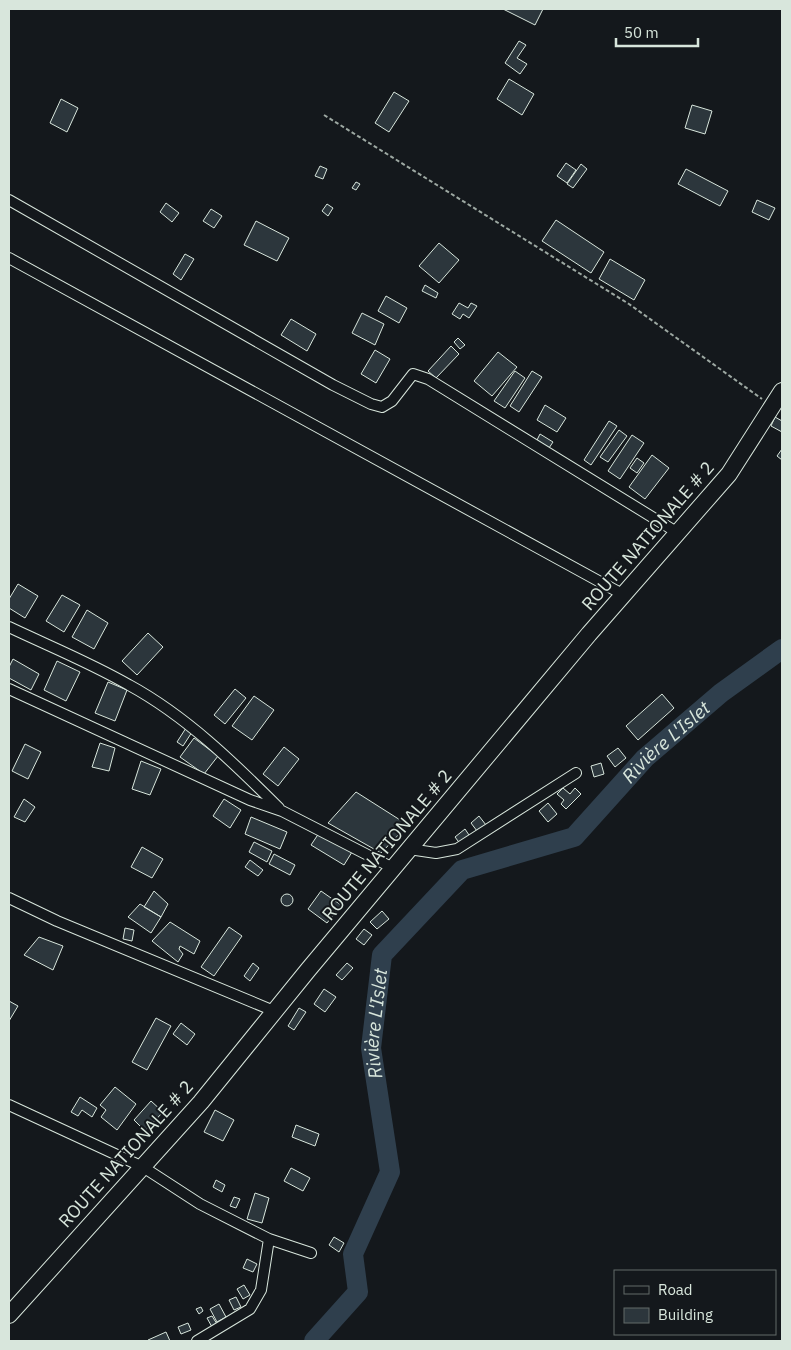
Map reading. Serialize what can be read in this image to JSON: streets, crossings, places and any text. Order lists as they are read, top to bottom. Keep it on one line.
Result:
{"streets":{"main road":["ROUTE NATIONALE # 2"]},"water":["Rivière L'Islet"],"legend":["Road","Building"],"scale_bar":"50 m"}
